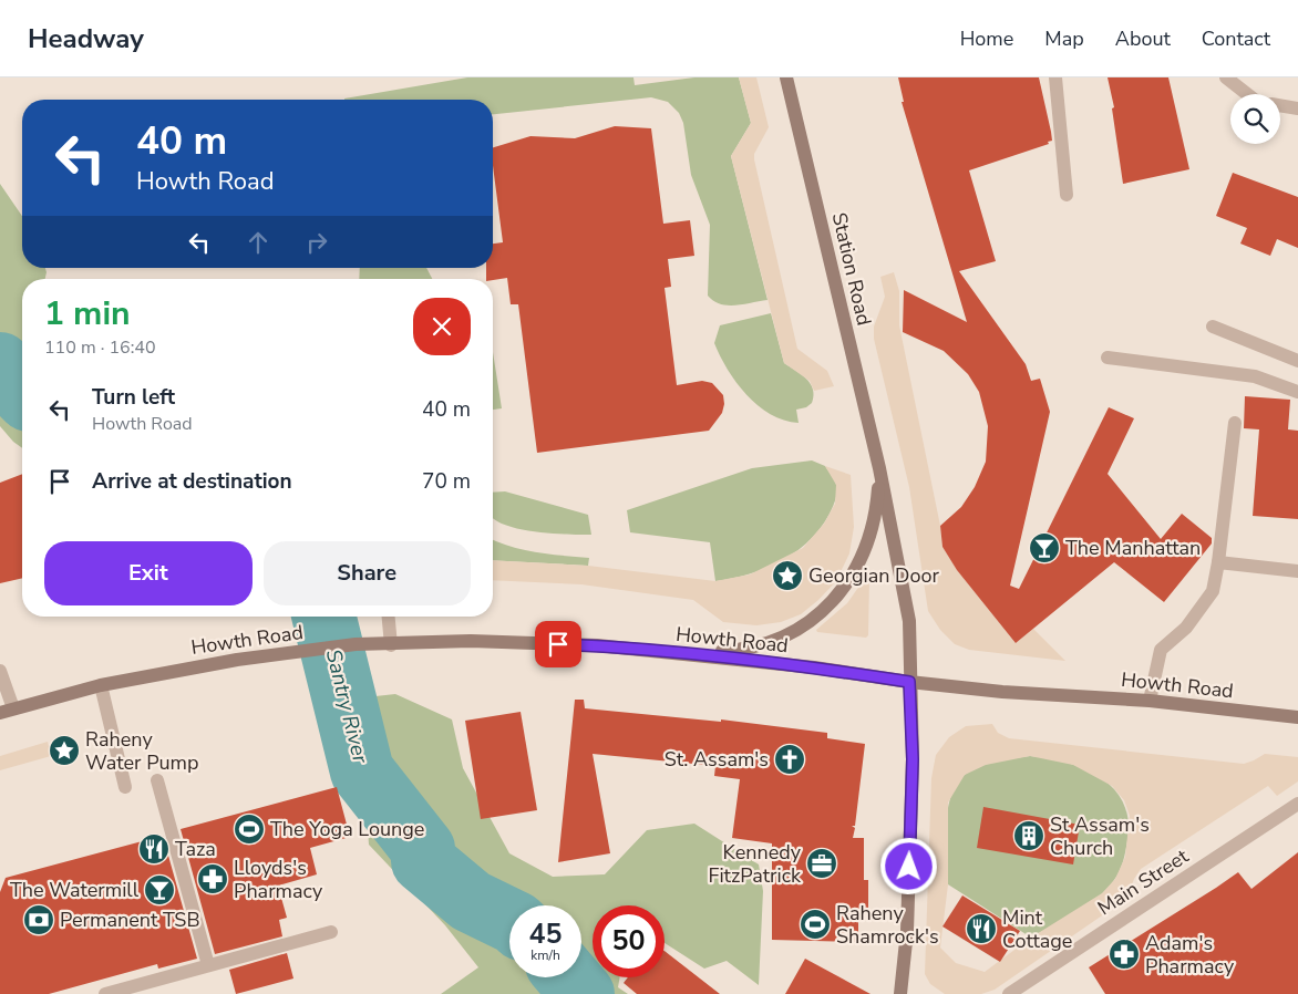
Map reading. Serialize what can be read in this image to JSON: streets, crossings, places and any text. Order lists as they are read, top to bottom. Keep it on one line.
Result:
{"streets":{"main road":["Station Road","Howth Road"],"street":["Main Street"]},"crossings":[["Station Road","Howth Road"]],"water":["Santry River"],"places":{"bar":["The Manhattan","The Watermill"],"place":["Georgian Door","Raheny Water Pump"],"church":["St. Assam's"],"sports":["The Yoga Lounge","Raheny Shamrock's"],"building":["St Assam's Church"],"restaurant":["Taza","Mint Cottage"],"office":["Kennedy FitzPatrick"],"pharmacy":["Lloyds's Pharmacy","Adam's Pharmacy"],"bank":["Permanent TSB"]},"page":{"header":"Headway","nav":["Home","Map","About","Contact"],"turn":["40 m","Howth Road"],"heading":["1 min","110 m · 16:40"],"list":[{"name":"Turn left","note":"Howth Road","value":"40 m"},{"name":"Arrive at destination","value":"70 m"}],"buttons":["Exit","Share"],"speed":"45 km/h","limit":"50"}}
